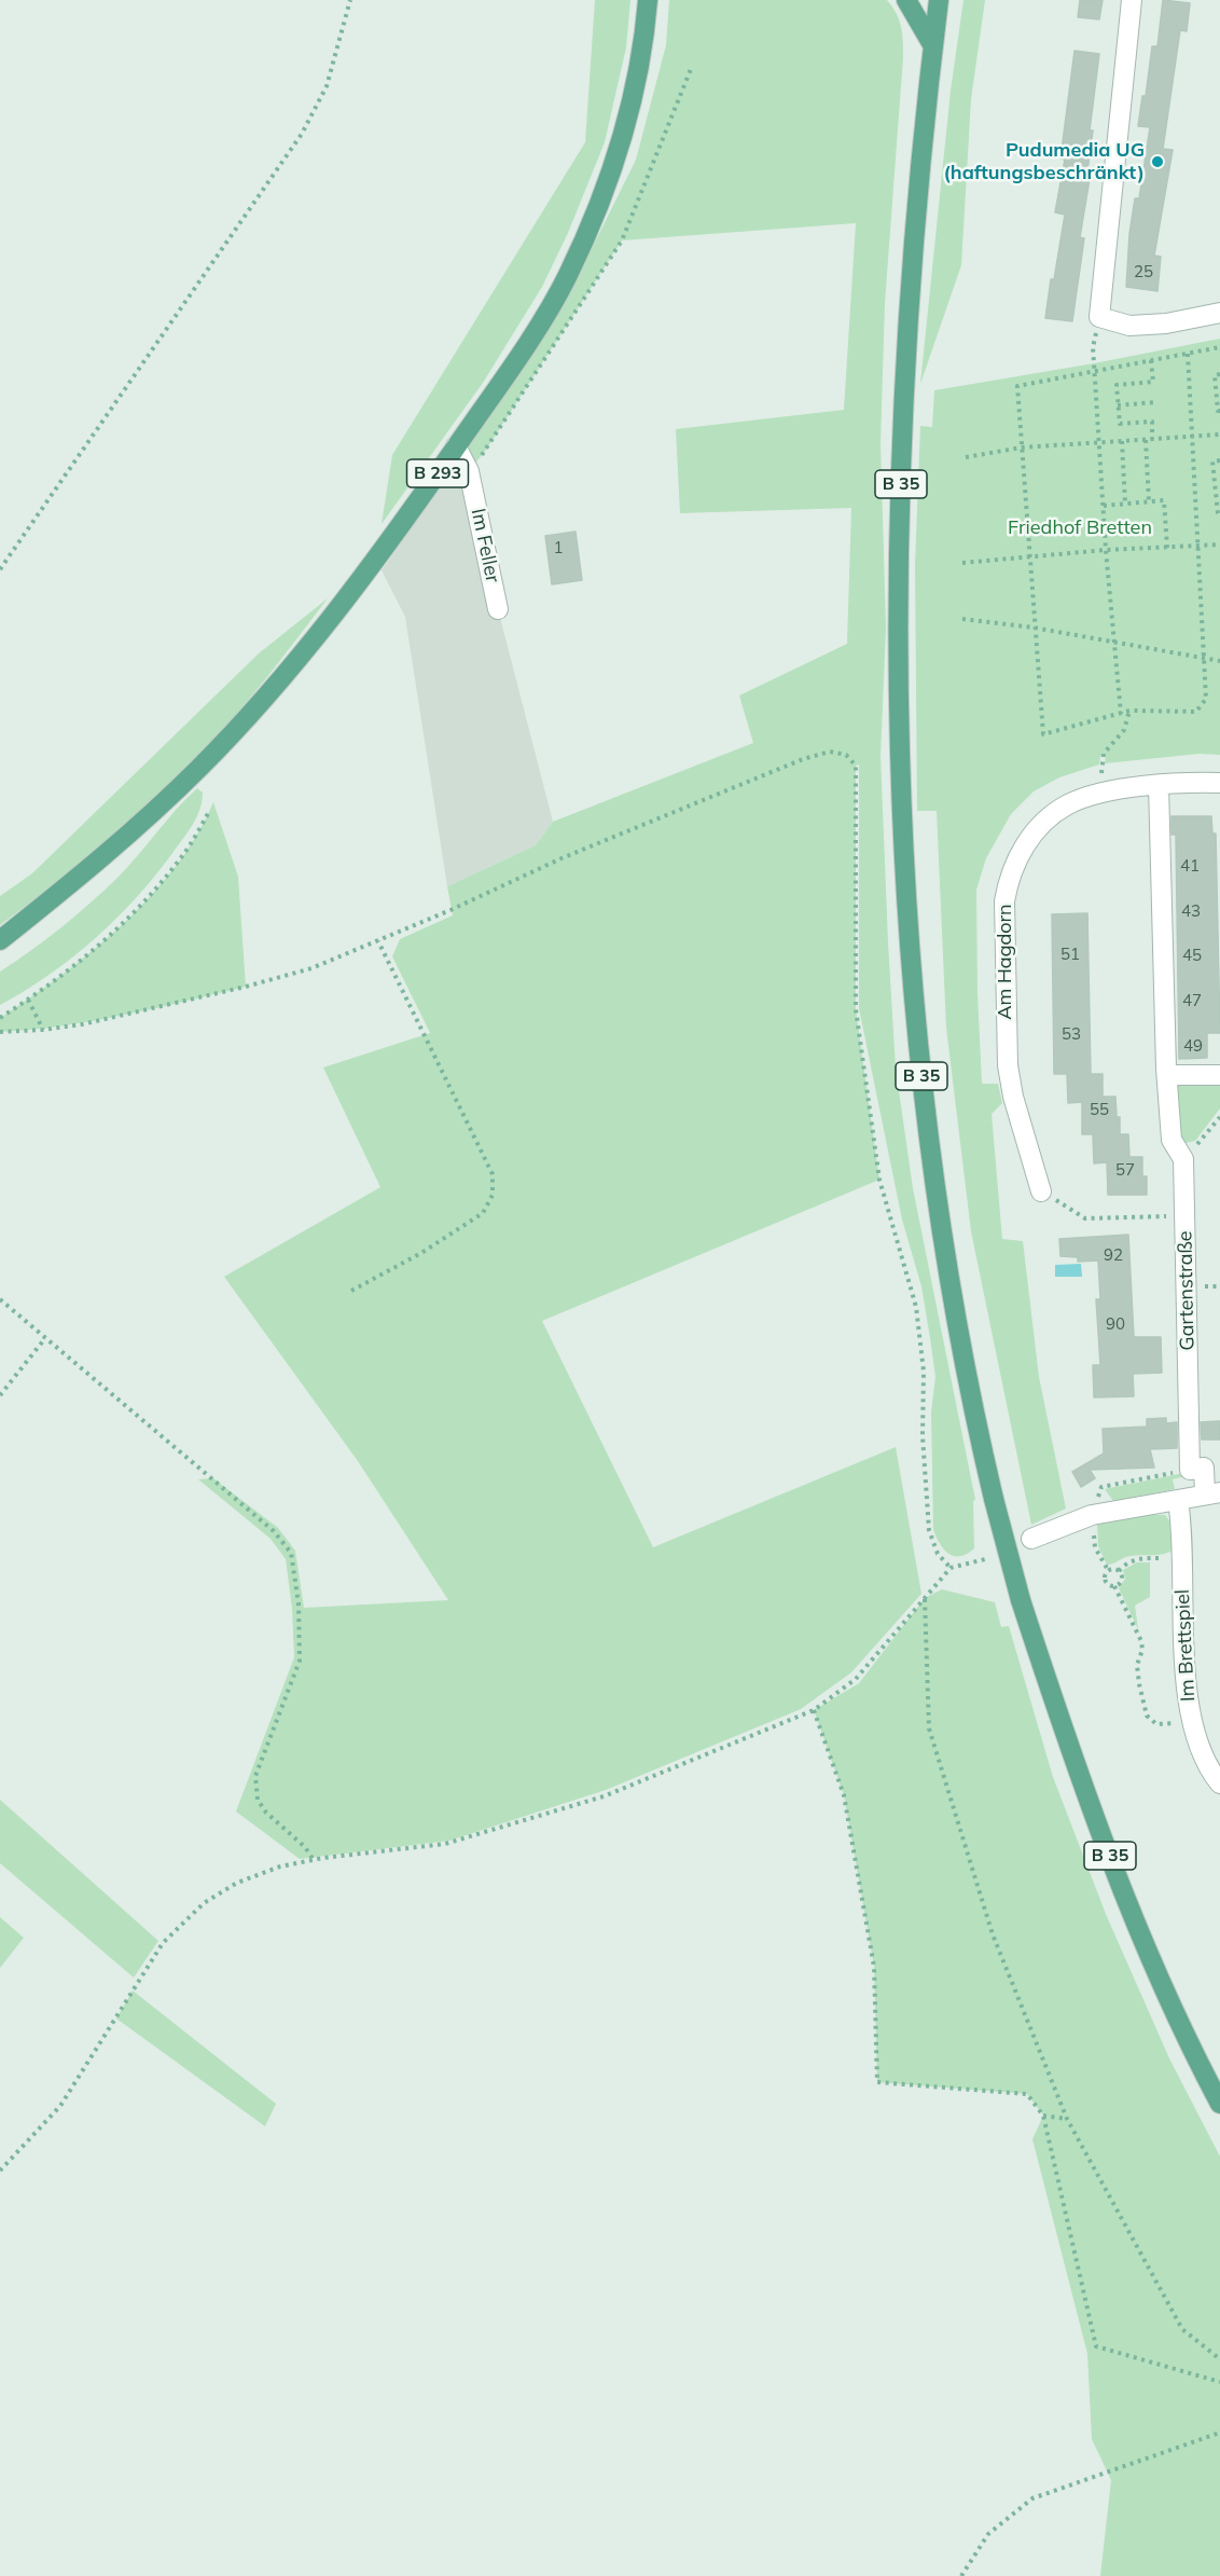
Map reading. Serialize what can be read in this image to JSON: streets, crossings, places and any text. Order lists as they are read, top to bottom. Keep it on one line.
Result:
{"streets":{"main road":["B 293","B 35"],"street":["Im Feller","Am Hagdorn","Gartenstraße","Im Brettspiel"]},"crossings":[["B 293","Im Feller"]],"parks":["Friedhof Bretten"],"places":["Pudumedia UG (haftungsbeschränkt)"],"house_numbers":["25","1","41","43","51","45","47","53","49","55","57","92","90"]}
